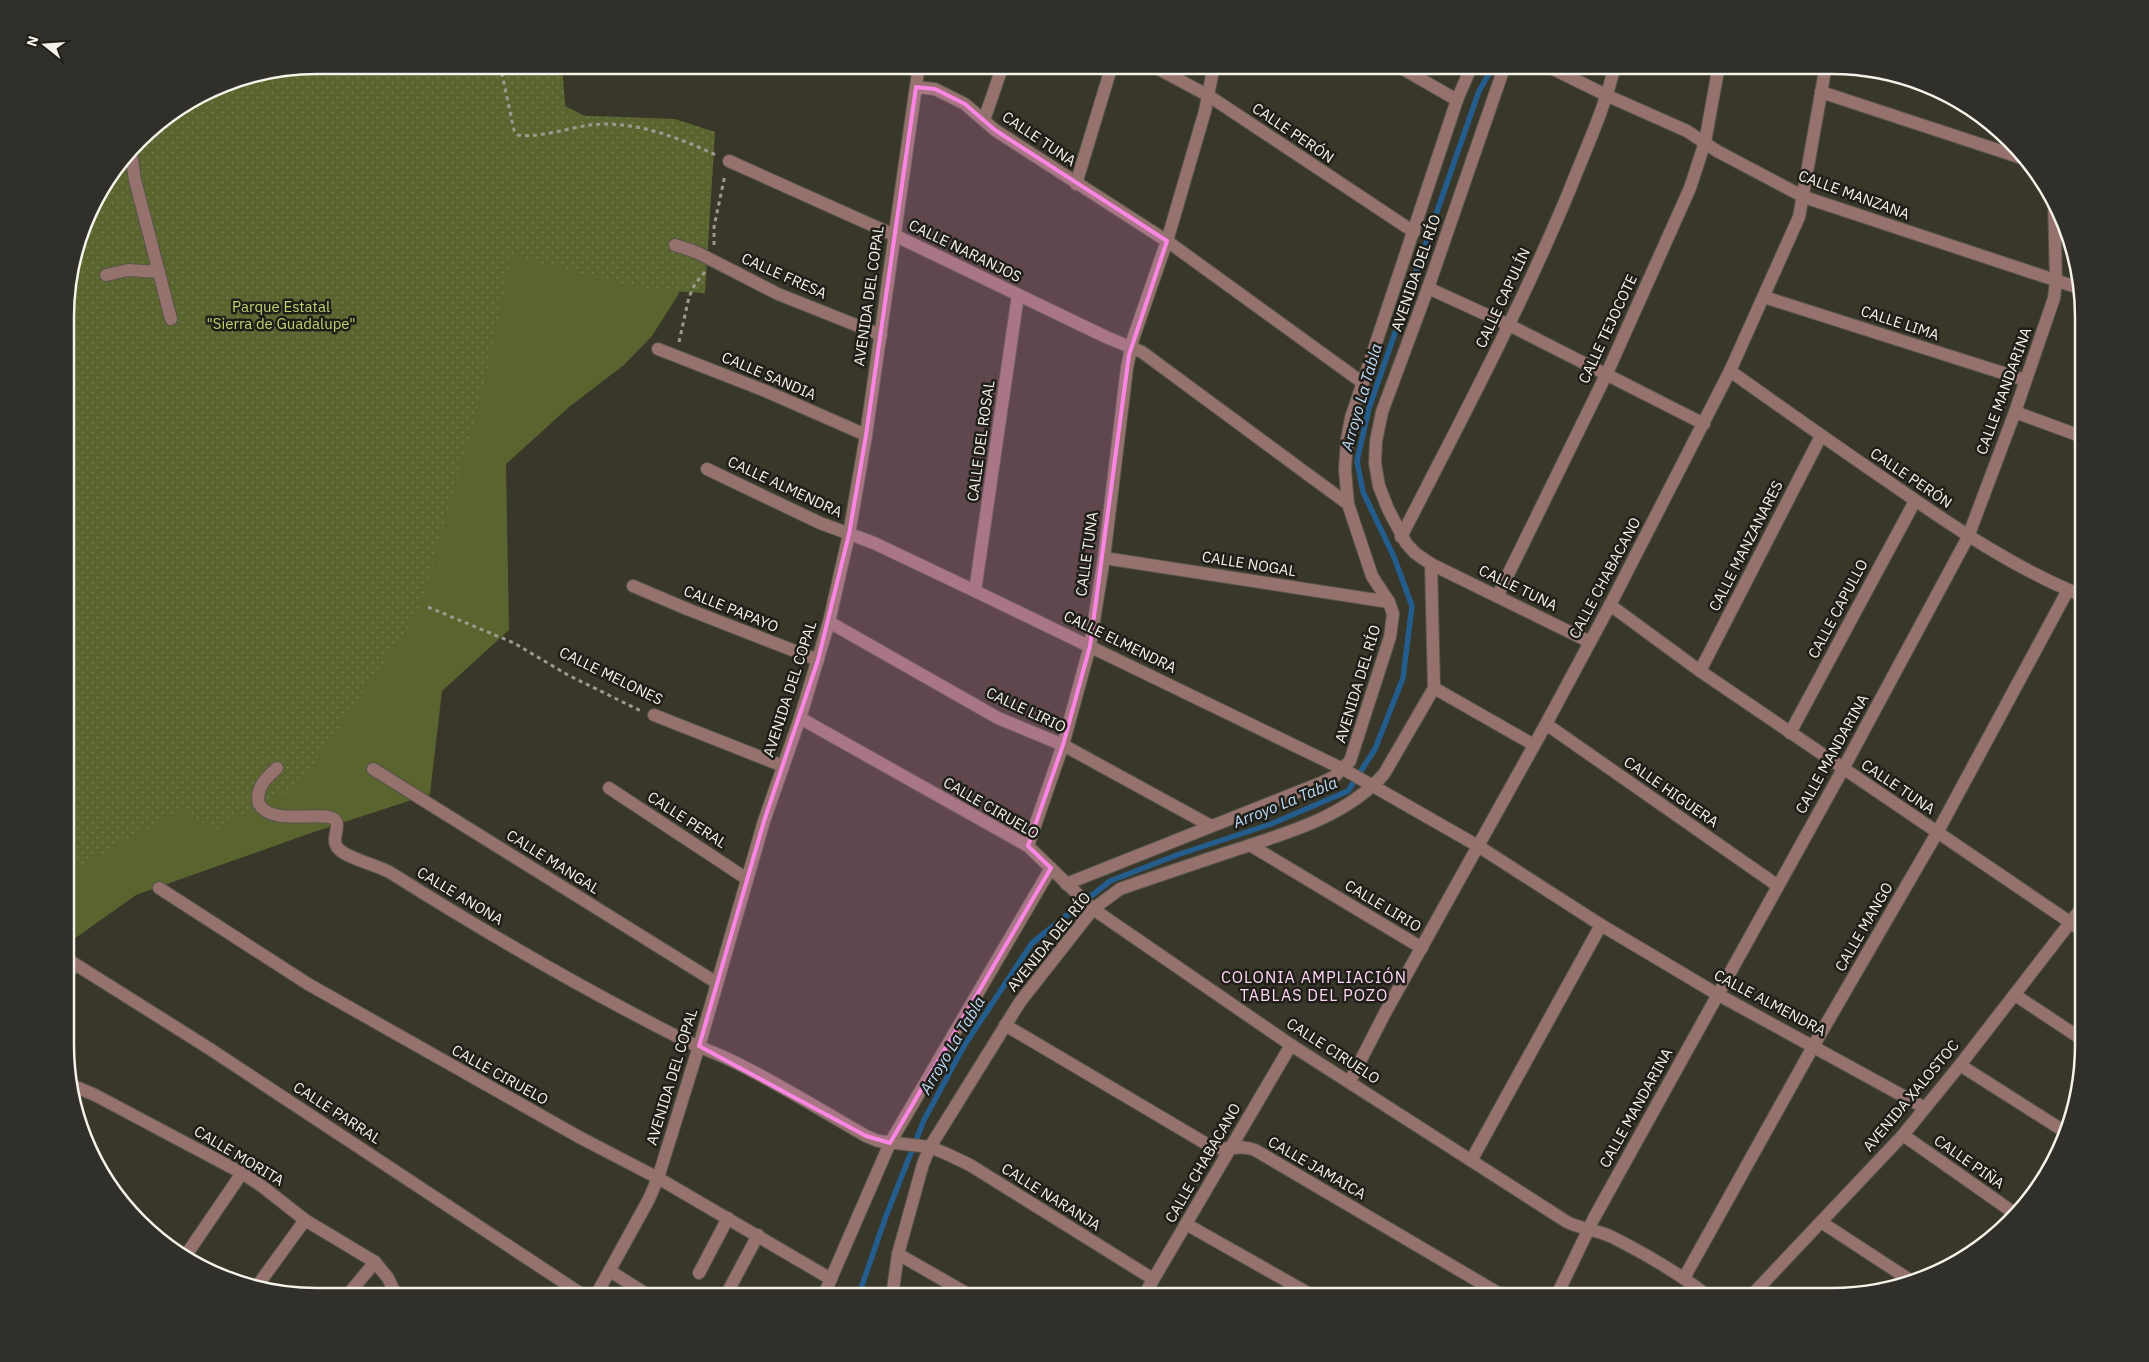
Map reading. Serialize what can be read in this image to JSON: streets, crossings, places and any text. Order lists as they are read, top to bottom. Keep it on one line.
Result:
{"streets":{"street":["CALLE PERÓN","CALLE TUNA","CALLE MANZANA","CALLE NARANJOS","AVENIDA DEL RÍO","CALLE FRESA","AVENIDA DEL COPAL","CALLE CAPULÍN","CALLE LIMA","CALLE TEJOCOTE","CALLE SANDIA","CALLE MANDARINA","CALLE DEL ROSAL","CALLE ALMENDRA","CALLE MANZANARES","CALLE NOGAL","CALLE CHABACANO","CALLE PAPAYO","CALLE CAPULLO","CALLE ELMENDRA","CALLE MELONES","CALLE LIRIO","CALLE HIGUERA","CALLE CIRUELO","CALLE PERAL","CALLE MANGAL","CALLE ANONA","CALLE MANGO","AVENIDA XALOSTOC","CALLE PARRAL","CALLE MORITA","CALLE PIÑA","CALLE JAMAICA","CALLE NARANJA"]},"crossings":[["CALLE PERÓN","CALLE TUNA"],["CALLE PERÓN","AVENIDA DEL RÍO"],["CALLE PERÓN","CALLE MANDARINA"],["CALLE PERÓN","CALLE MANZANARES"],["CALLE PERÓN","CALLE CHABACANO"],["CALLE PERÓN","CALLE CAPULLO"],["CALLE PERÓN","CALLE MANGO"],["CALLE TUNA","CALLE NARANJOS"],["CALLE TUNA","AVENIDA DEL RÍO"],["CALLE TUNA","AVENIDA DEL COPAL"],["CALLE TUNA","CALLE TEJOCOTE"],["CALLE TUNA","CALLE MANDARINA"],["CALLE TUNA","CALLE MANZANARES"],["CALLE TUNA","CALLE NOGAL"],["CALLE TUNA","CALLE CHABACANO"],["CALLE TUNA","CALLE CAPULLO"],["CALLE TUNA","CALLE ELMENDRA"],["CALLE TUNA","CALLE LIRIO"],["CALLE TUNA","CALLE CIRUELO"],["CALLE TUNA","CALLE MANGO"],["CALLE TUNA","AVENIDA XALOSTOC"],["CALLE MANZANA","CALLE CAPULÍN"],["CALLE MANZANA","CALLE TEJOCOTE"],["CALLE MANZANA","CALLE MANDARINA"],["CALLE MANZANA","CALLE CHABACANO"],["CALLE NARANJOS","AVENIDA DEL COPAL"],["CALLE NARANJOS","CALLE DEL ROSAL"],["AVENIDA DEL RÍO","CALLE CAPULÍN"],["AVENIDA DEL RÍO","CALLE ALMENDRA"],["AVENIDA DEL RÍO","CALLE NOGAL"],["AVENIDA DEL RÍO","CALLE ELMENDRA"],["AVENIDA DEL RÍO","CALLE LIRIO"],["AVENIDA DEL RÍO","CALLE CIRUELO"],["AVENIDA DEL RÍO","CALLE JAMAICA"],["AVENIDA DEL RÍO","CALLE NARANJA"],["CALLE FRESA","AVENIDA DEL COPAL"],["AVENIDA DEL COPAL","CALLE SANDIA"],["AVENIDA DEL COPAL","CALLE ALMENDRA"],["AVENIDA DEL COPAL","CALLE PAPAYO"],["AVENIDA DEL COPAL","CALLE ELMENDRA"],["AVENIDA DEL COPAL","CALLE MELONES"],["AVENIDA DEL COPAL","CALLE LIRIO"],["AVENIDA DEL COPAL","CALLE CIRUELO"],["AVENIDA DEL COPAL","CALLE PERAL"],["AVENIDA DEL COPAL","CALLE MANGAL"],["AVENIDA DEL COPAL","CALLE ANONA"],["CALLE LIMA","CALLE MANDARINA"],["CALLE LIMA","CALLE CHABACANO"],["CALLE MANDARINA","CALLE ALMENDRA"],["CALLE MANDARINA","CALLE HIGUERA"],["CALLE MANDARINA","CALLE CIRUELO"],["CALLE DEL ROSAL","CALLE ELMENDRA"],["CALLE ALMENDRA","CALLE CHABACANO"],["CALLE ALMENDRA","CALLE ELMENDRA"],["CALLE ALMENDRA","CALLE MANGO"],["CALLE ALMENDRA","AVENIDA XALOSTOC"],["CALLE CHABACANO","CALLE LIRIO"],["CALLE CHABACANO","CALLE HIGUERA"],["CALLE CHABACANO","CALLE CIRUELO"],["CALLE CHABACANO","CALLE JAMAICA"],["CALLE CHABACANO","CALLE NARANJA"],["CALLE CIRUELO","CALLE MANGO"],["AVENIDA XALOSTOC","CALLE PIÑA"]],"districts":["COLONIA AMPLIACIÓN TABLAS DEL POZO"],"water":["Arroyo La Tabla"],"parks":["Parque Estatal \"Sierra de Guadalupe\""],"north":"left"}
